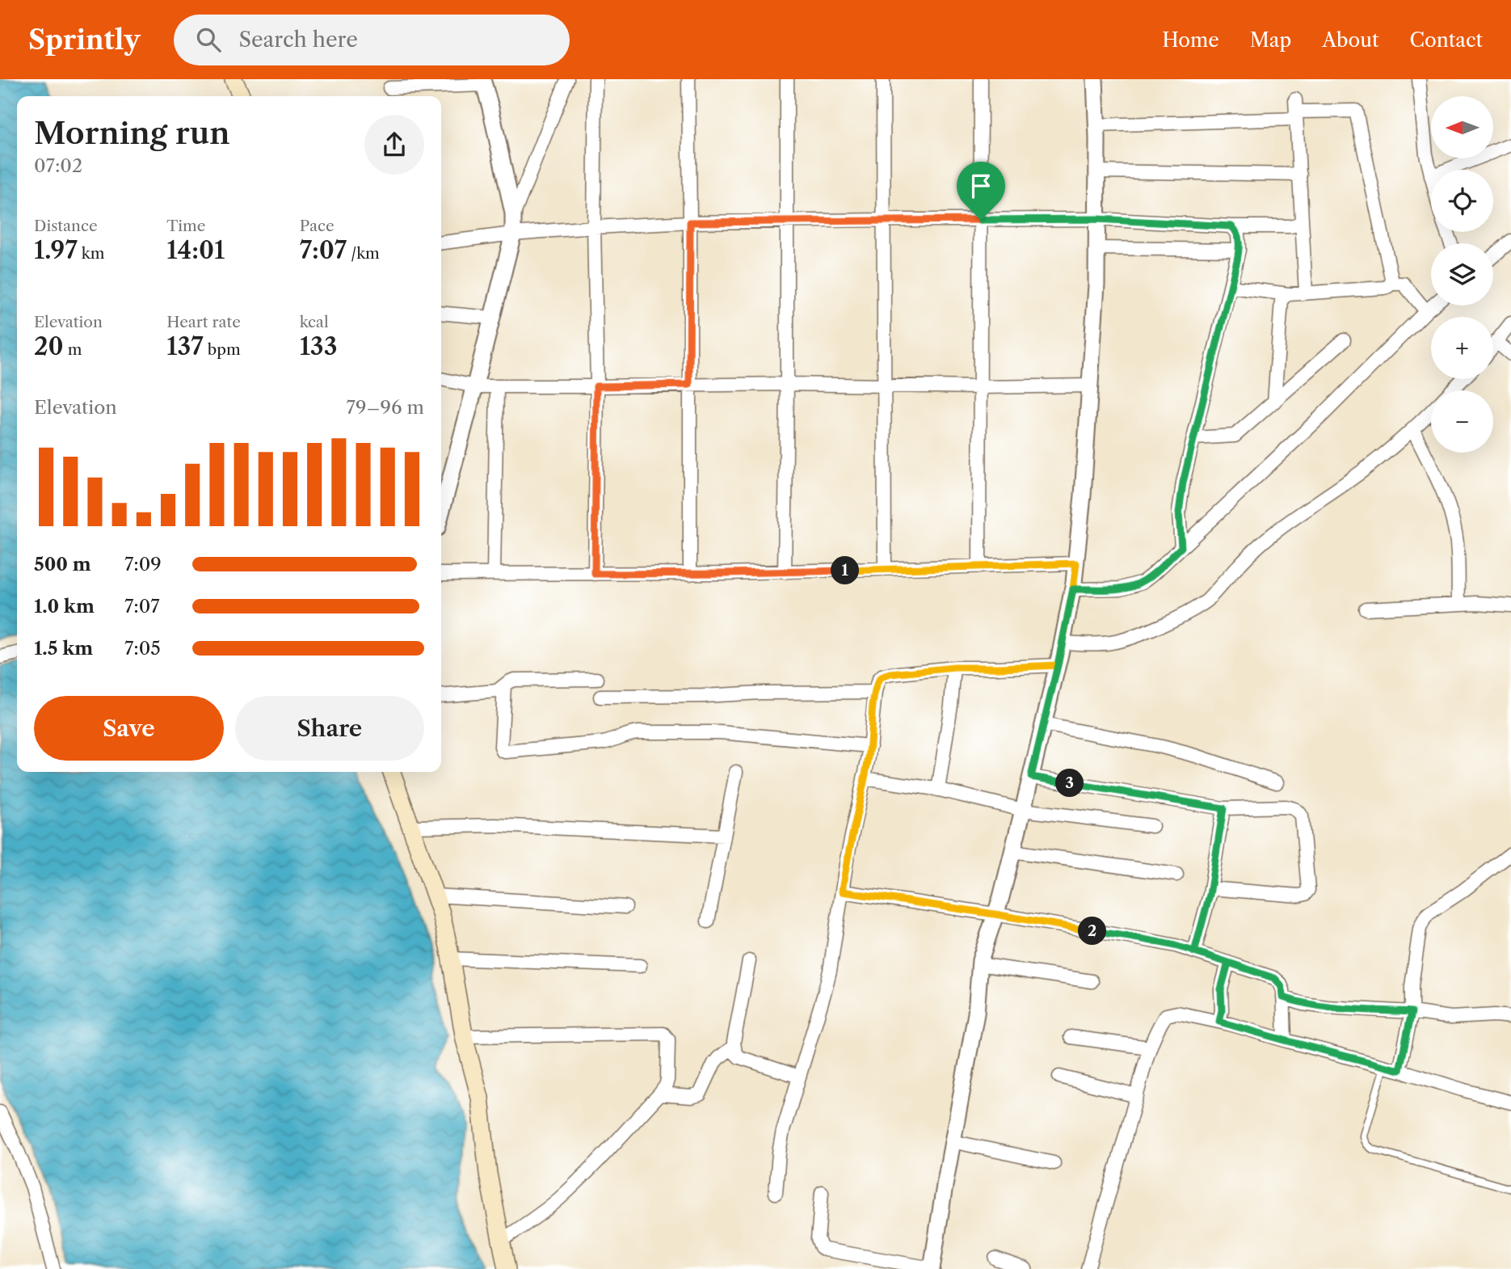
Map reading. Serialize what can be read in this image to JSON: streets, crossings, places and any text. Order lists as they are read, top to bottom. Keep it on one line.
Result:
{"north":"left","page":{"header":"Sprintly","search":"Search here","nav":["Home","Map","About","Contact"],"map_buttons":["+","−"],"heading":["Morning run","07:02"],"stats":[["Distance","1.97 km"],["Time","14:01"],["Pace","7:07 /km"],["Elevation","20 m"],["Heart rate","137 bpm"],["kcal","133"]],"chart":["Elevation","79–96 m"],"list":[{"name":"500 m","note":"7:09"},{"name":"1.0 km","note":"7:07"},{"name":"1.5 km","note":"7:05"}],"pins":["1","3","2"],"buttons":["Save","Share"]}}
